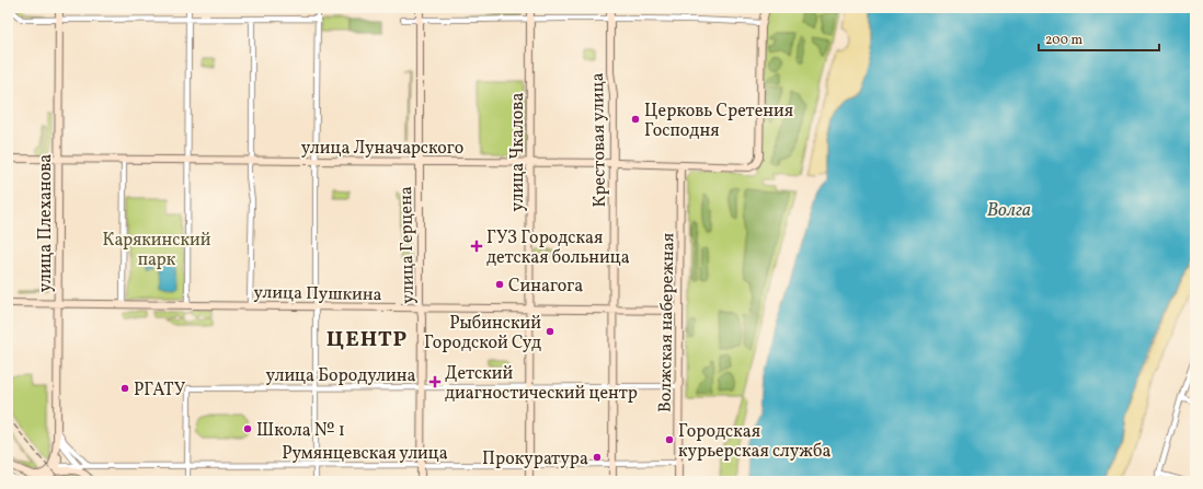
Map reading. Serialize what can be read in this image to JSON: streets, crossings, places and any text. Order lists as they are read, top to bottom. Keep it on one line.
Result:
{"streets":{"street":["Крестовая улица","улица Луначарского","улица Чкалова","улица Плеханова","улица Герцена","улица Пушкина","Волжская набережная","улица Бородулина","Румянцевская улица"]},"crossings":[["Крестовая улица","улица Луначарского"],["Крестовая улица","улица Пушкина"],["Крестовая улица","улица Бородулина"],["Крестовая улица","Румянцевская улица"],["улица Луначарского","улица Чкалова"],["улица Луначарского","улица Плеханова"],["улица Луначарского","улица Герцена"],["улица Луначарского","Волжская набережная"],["улица Чкалова","улица Пушкина"],["улица Чкалова","улица Бородулина"],["улица Чкалова","Румянцевская улица"],["улица Плеханова","улица Пушкина"],["улица Плеханова","Румянцевская улица"],["улица Герцена","улица Пушкина"],["улица Герцена","улица Бородулина"],["улица Герцена","Румянцевская улица"],["улица Пушкина","Волжская набережная"],["Волжская набережная","улица Бородулина"],["Волжская набережная","Румянцевская улица"],["улица Бородулина","Румянцевская улица"]],"districts":["ЦЕНТР"],"water":["Волга"],"parks":["Карякинский парк"],"places":{"other":["Церковь Сретения Господня","Синагога","Рыбинский Городской Суд","РГАТУ","Школа № 1","Городская курьерская служба","Прокуратура"],"health":["ГУЗ Городская детская больница","Детский диагностический центр"]},"scale_bar":"200 m"}
